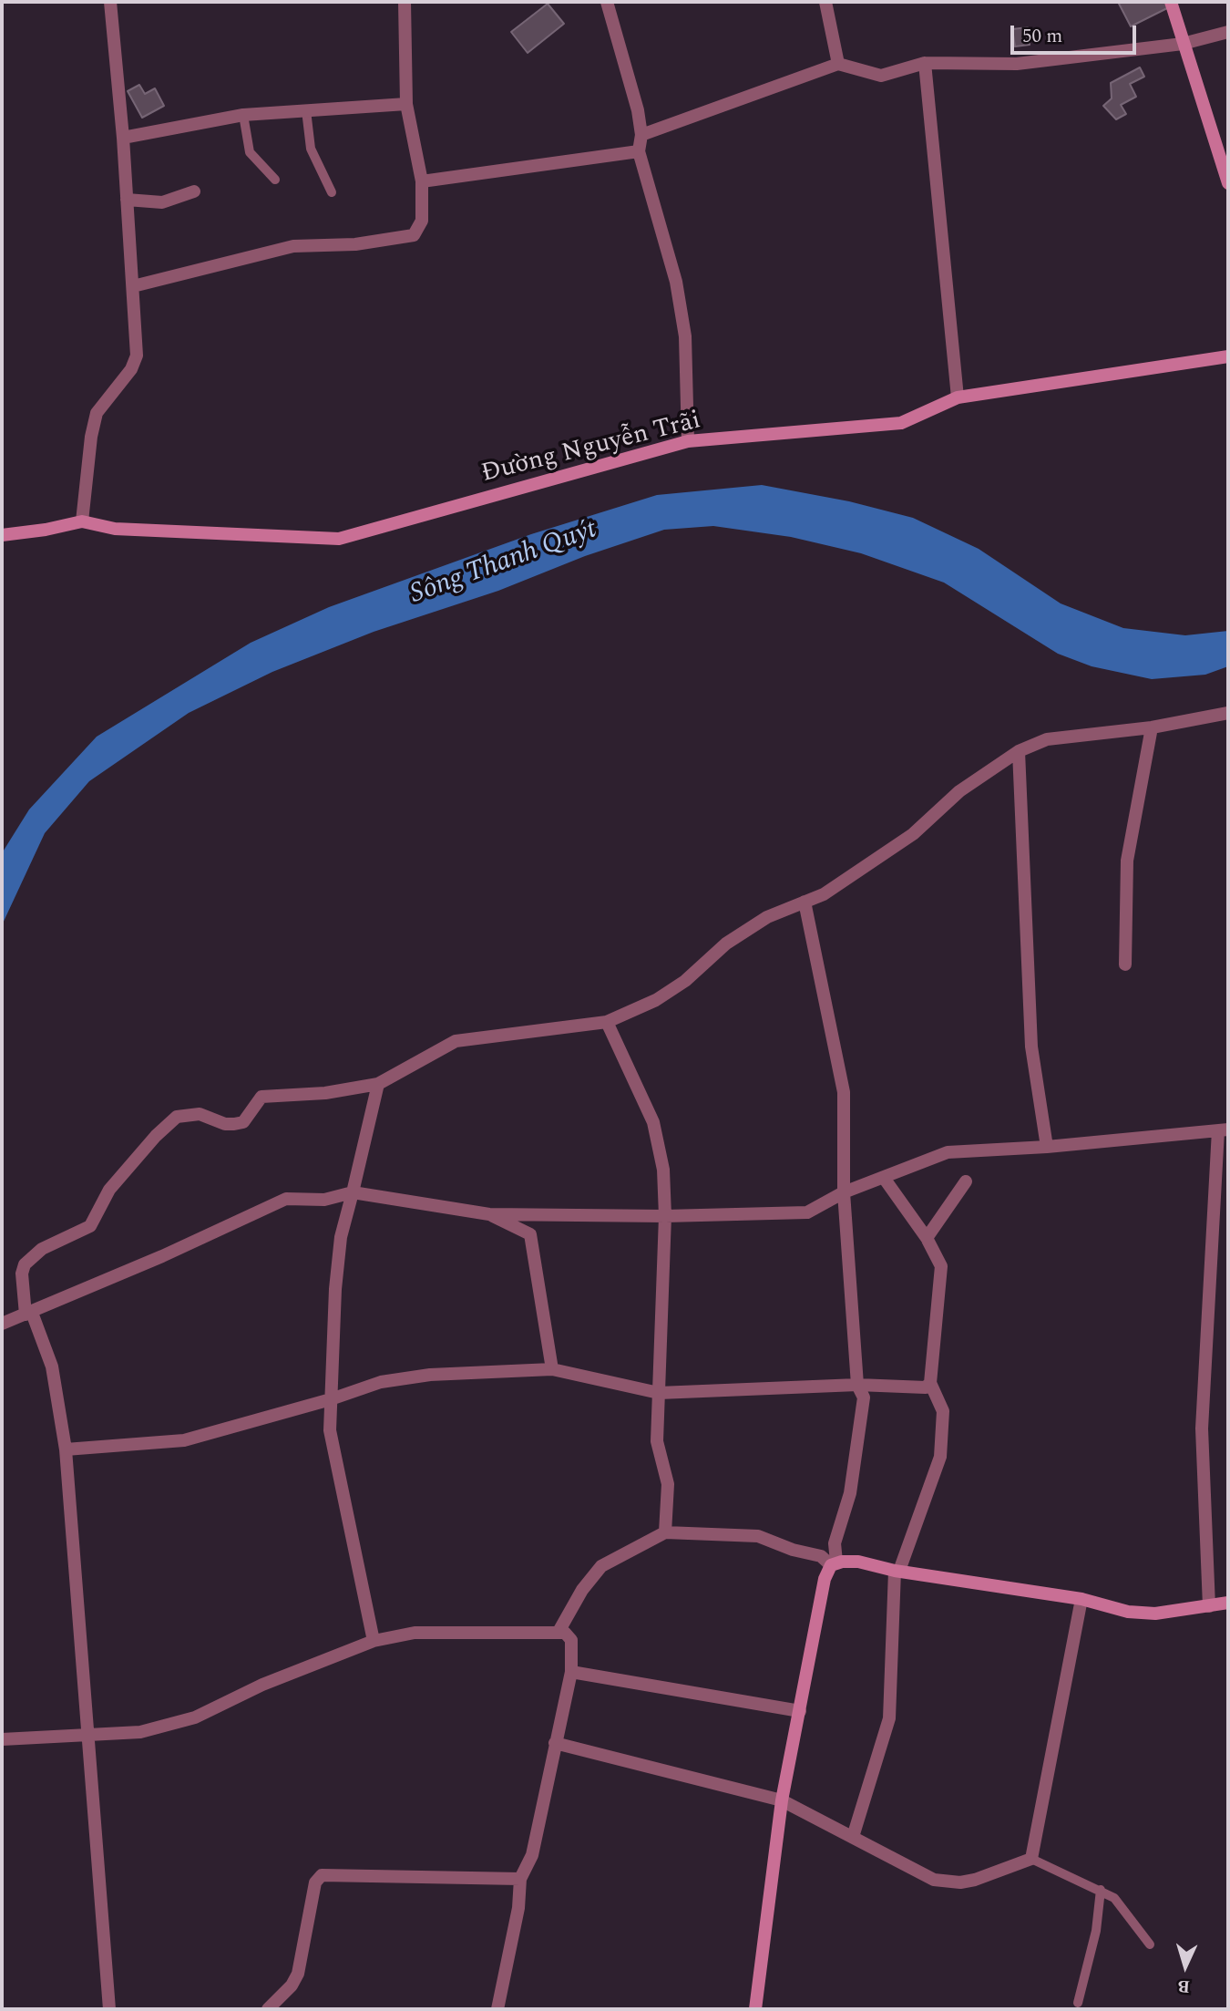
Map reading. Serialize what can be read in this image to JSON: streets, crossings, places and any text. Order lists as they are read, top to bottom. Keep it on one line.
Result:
{"streets":{"street":["Đường Nguyễn Trãi"]},"water":["Sông Thanh Quýt"],"scale_bar":"50 m","north":"bottom"}
